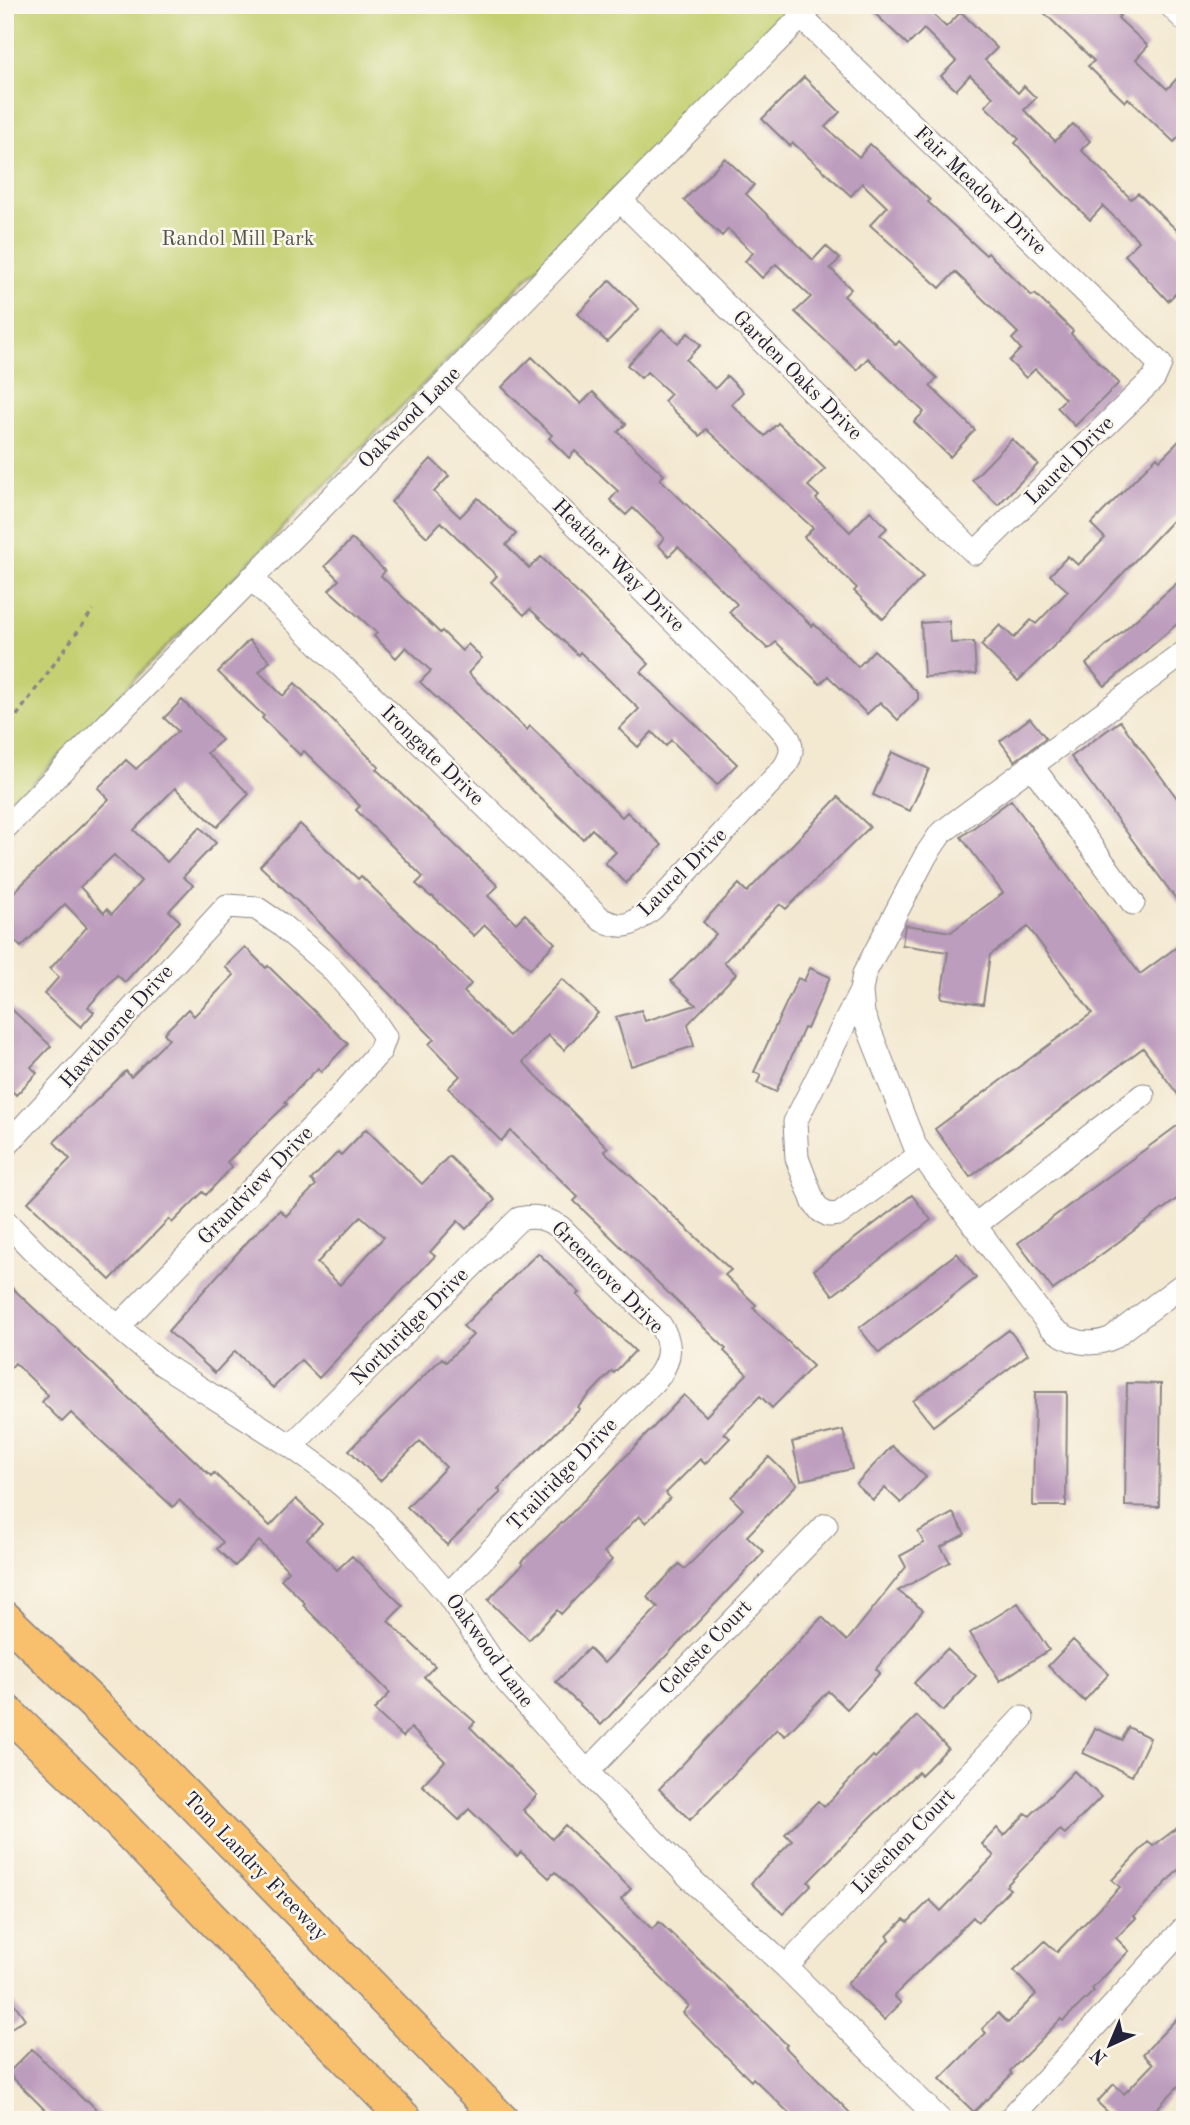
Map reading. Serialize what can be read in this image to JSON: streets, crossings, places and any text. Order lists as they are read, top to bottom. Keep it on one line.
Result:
{"streets":{"highway":["Tom Landry Freeway"],"street":["Fair Meadow Drive","Garden Oaks Drive","Oakwood Lane","Laurel Drive","Heather Way Drive","Irongate Drive","Hawthorne Drive","Grandview Drive","Greencove Drive","Northridge Drive","Trailridge Drive","Celeste Court","Lieschen Court"]},"crossings":[["Fair Meadow Drive","Oakwood Lane"],["Fair Meadow Drive","Laurel Drive"],["Garden Oaks Drive","Oakwood Lane"],["Garden Oaks Drive","Laurel Drive"],["Oakwood Lane","Heather Way Drive"],["Oakwood Lane","Irongate Drive"],["Oakwood Lane","Grandview Drive"],["Oakwood Lane","Northridge Drive"],["Oakwood Lane","Trailridge Drive"],["Oakwood Lane","Celeste Court"],["Oakwood Lane","Lieschen Court"],["Laurel Drive","Heather Way Drive"],["Laurel Drive","Irongate Drive"],["Hawthorne Drive","Grandview Drive"],["Greencove Drive","Northridge Drive"],["Greencove Drive","Trailridge Drive"]],"parks":["Randol Mill Park"],"north":"bottom left"}
